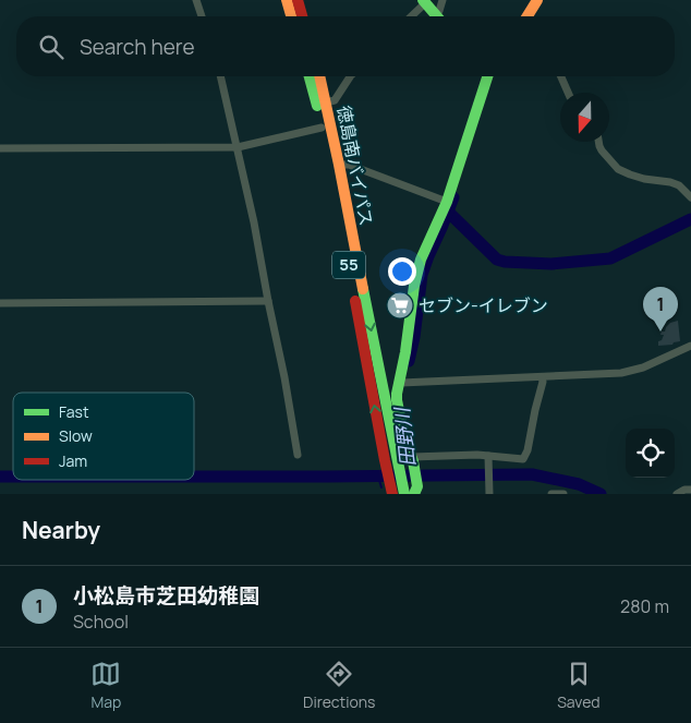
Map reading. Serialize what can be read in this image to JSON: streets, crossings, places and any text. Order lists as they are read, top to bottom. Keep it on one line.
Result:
{"streets":{"main road":["徳島南バイパス","55"]},"water":["田野川"],"places":{"supermarket":["セブン-イレブン"]},"legend":["Fast","Slow","Jam"],"north":"bottom","page":{"search":"Search here","pins":"1","heading":"Nearby","list":[{"mark":"1","name":"小松島市芝田幼稚園","note":"School","value":"280 m"}],"nav":["Map","Directions","Saved"]}}
